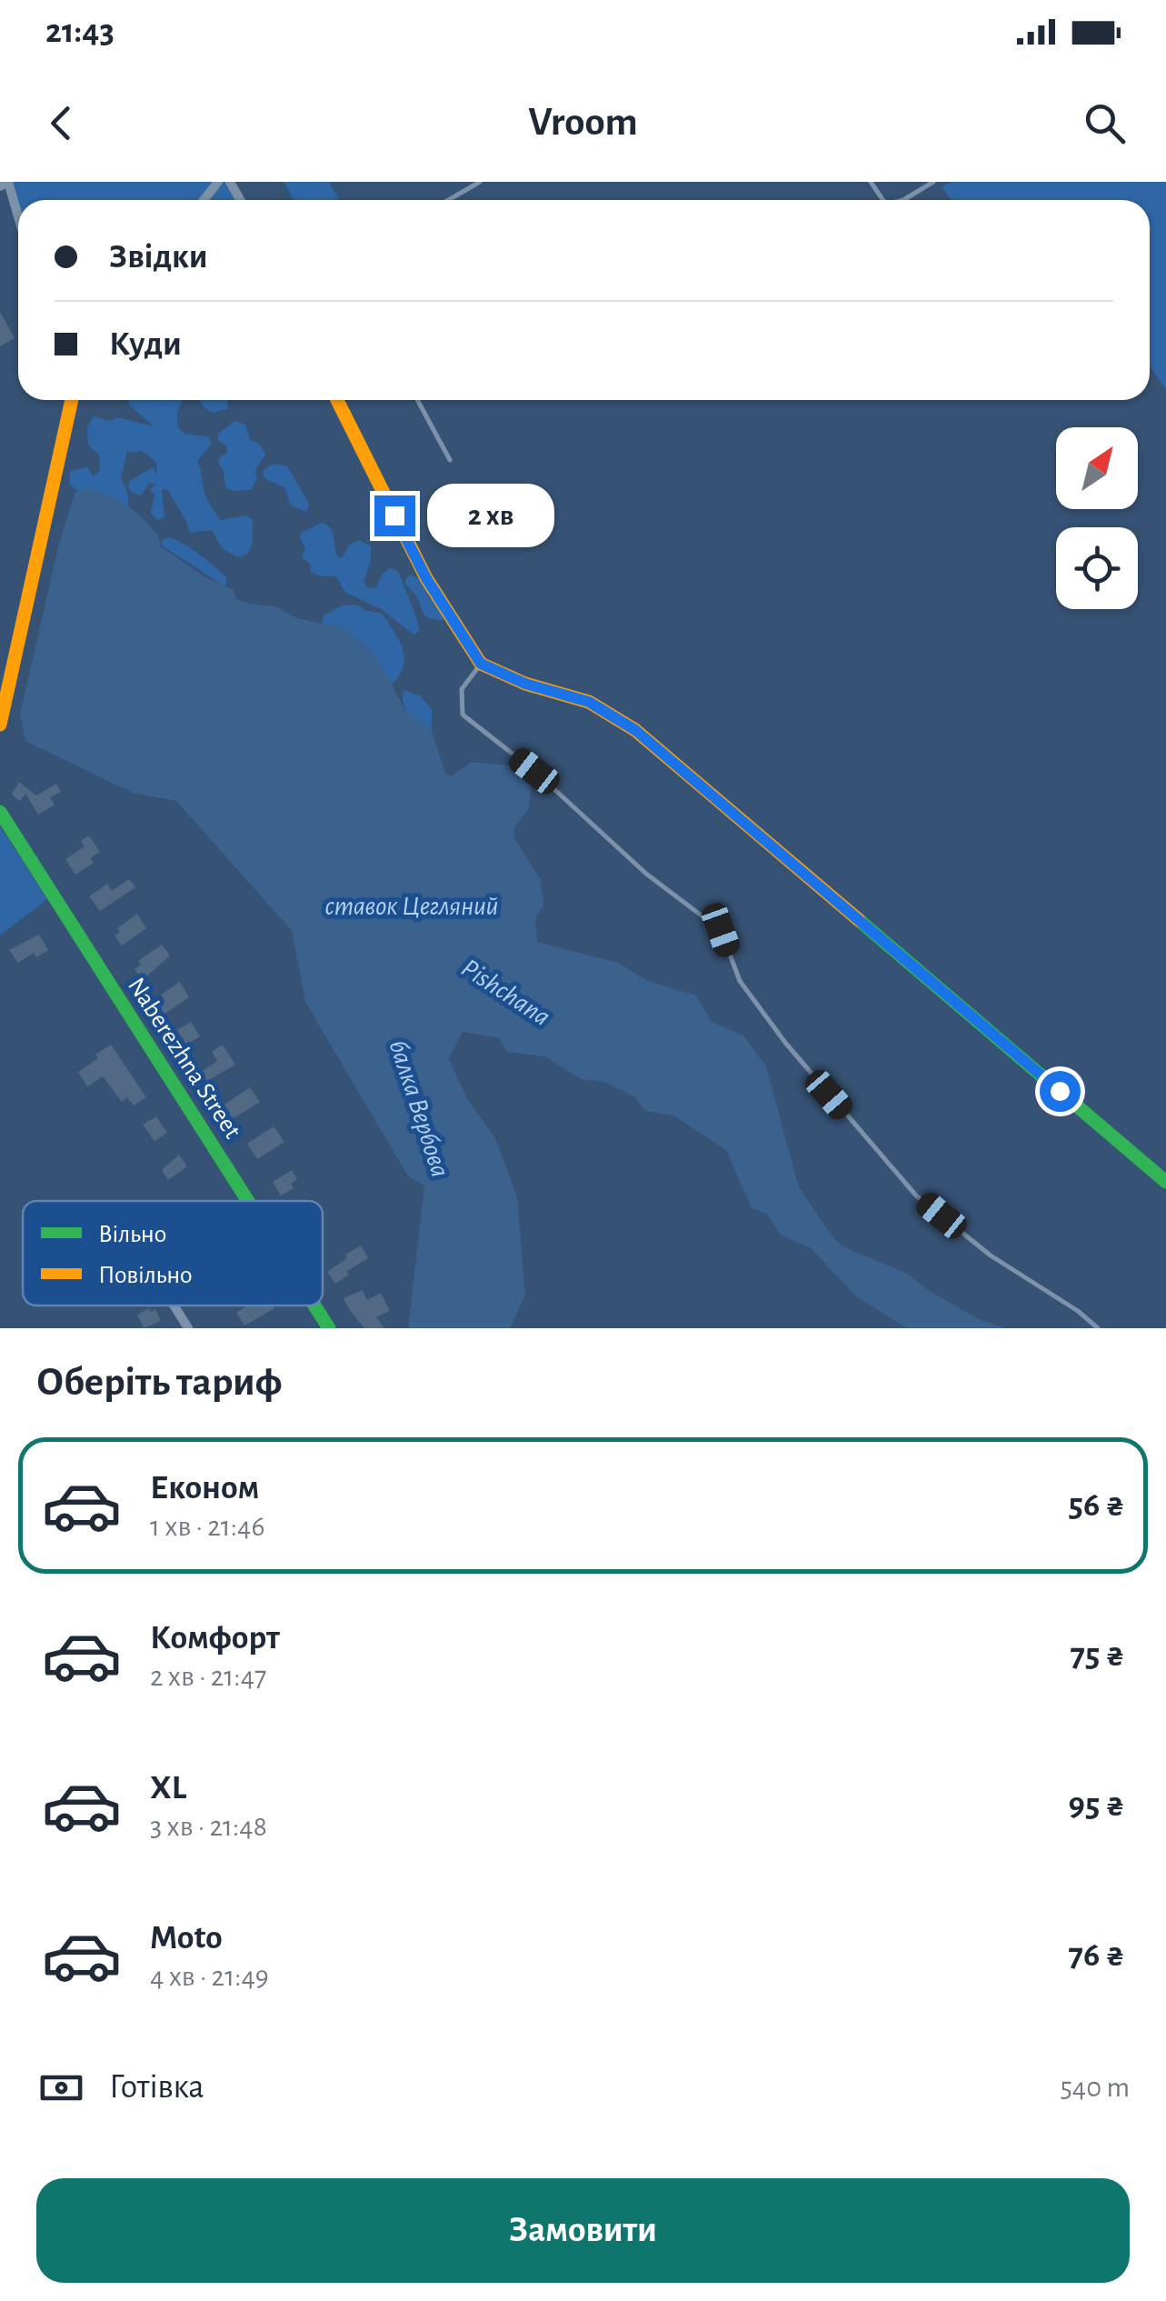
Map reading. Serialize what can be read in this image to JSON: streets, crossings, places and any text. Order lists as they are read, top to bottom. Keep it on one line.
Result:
{"streets":{"street":["Naberezhna Street"]},"water":["ставок Цегляний","Pishchana","балка Вербова"],"legend":["Вільно","Повільно"],"north":"top right","page":{"status":"21:43","header":"Vroom","banner":["Звідки","Куди"],"bubble":"2 хв","heading":"Оберіть тариф","list":[{"name":"Економ","note":"1 хв · 21:46","value":"56 ₴"},{"name":"Комфорт","note":"2 хв · 21:47","value":"75 ₴"},{"name":"XL","note":"3 хв · 21:48","value":"95 ₴"},{"name":"Moto","note":"4 хв · 21:49","value":"76 ₴"}],"pay":["Готівка","540 m"],"buttons":"Замовити"}}
